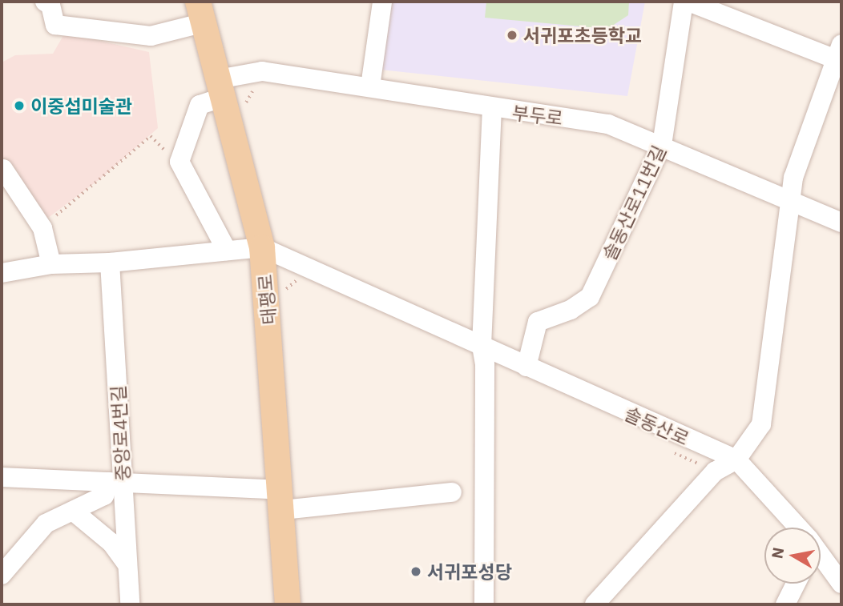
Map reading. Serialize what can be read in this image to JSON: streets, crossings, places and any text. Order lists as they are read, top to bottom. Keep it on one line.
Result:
{"streets":{"main road":["태평로"],"street":["부두로","솔동산로11번길","솔동산로","중앙로4번길"]},"crossings":[["부두로","솔동산로11번길"],["부두로","태평로"],["솔동산로11번길","솔동산로"],["태평로","솔동산로"]],"places":["서귀포초등학교","이중섭미술관","서귀포성당"],"north":"left"}
